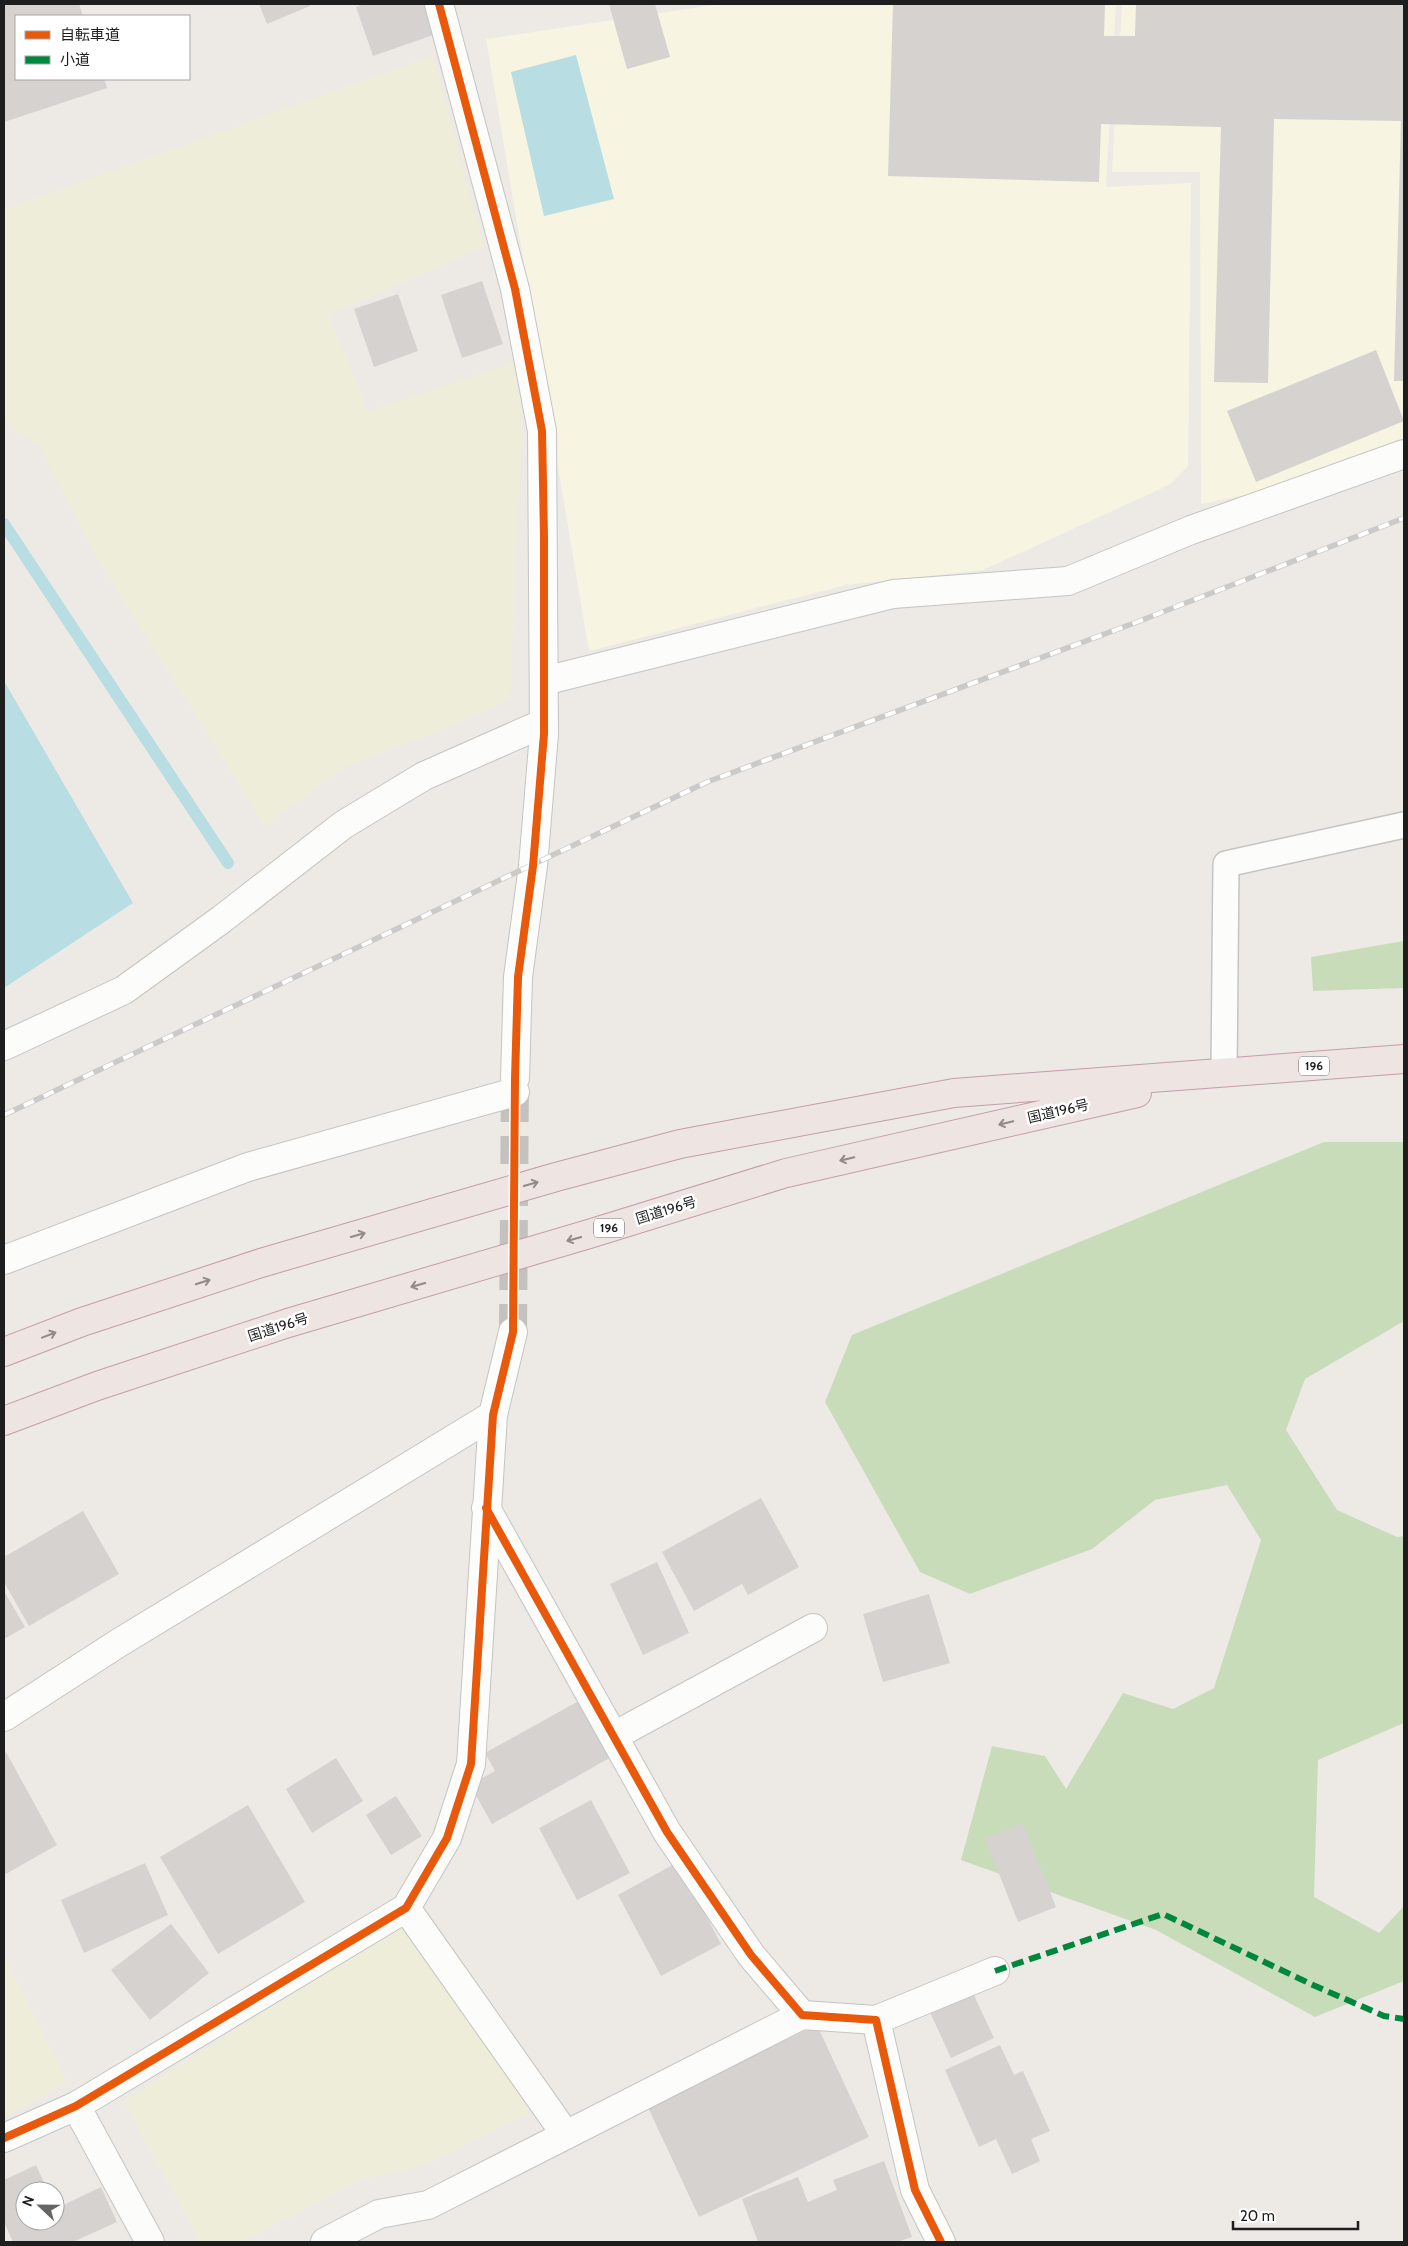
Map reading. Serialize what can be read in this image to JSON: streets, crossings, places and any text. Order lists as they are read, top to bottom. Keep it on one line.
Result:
{"streets":{"highway":["196","国道196号"]},"legend":["自転車道","小道"],"scale_bar":"20 m","north":"left"}
